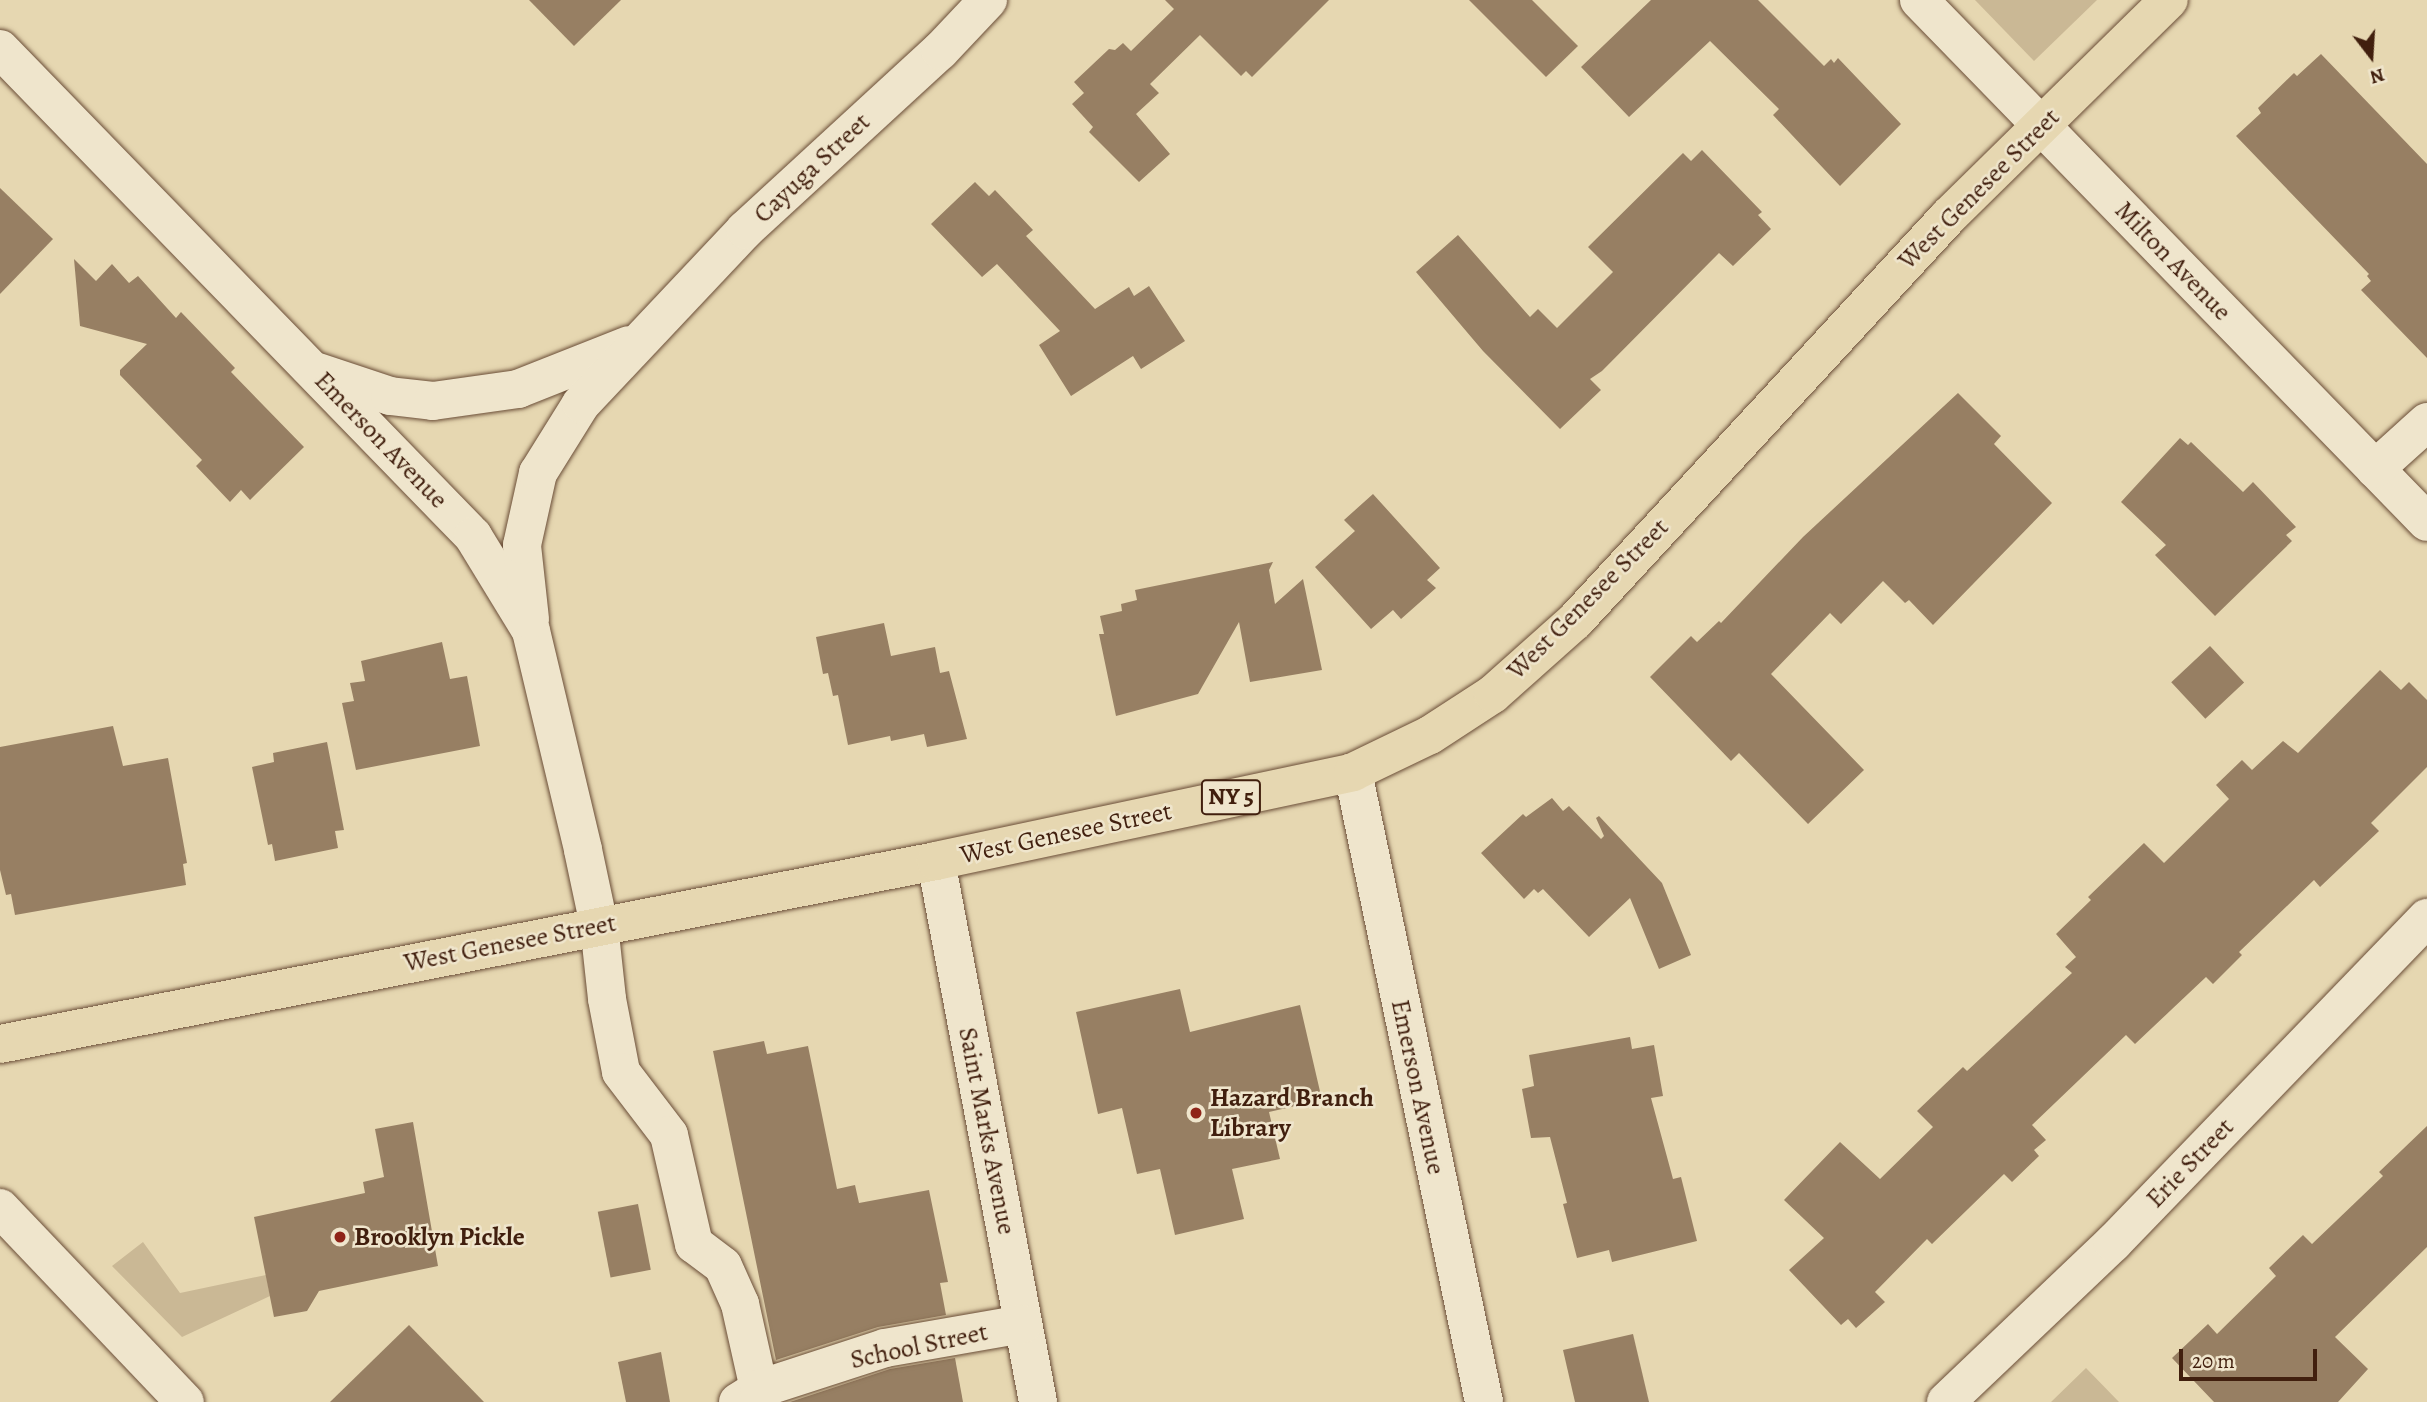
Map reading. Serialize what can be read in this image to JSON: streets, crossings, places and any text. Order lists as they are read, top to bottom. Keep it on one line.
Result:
{"streets":{"main road":["West Genesee Street","NY 5"],"street":["Cayuga Street","Milton Avenue","Emerson Avenue","Saint Marks Avenue","Erie Street","School Street"]},"crossings":[["Cayuga Street","Emerson Avenue"],["West Genesee Street","Milton Avenue"],["West Genesee Street","Emerson Avenue"],["West Genesee Street","Saint Marks Avenue"],["Emerson Avenue","School Street"],["Saint Marks Avenue","School Street"]],"places":["Hazard Branch Library","Brooklyn Pickle"],"scale_bar":"20 m","north":"bottom"}
